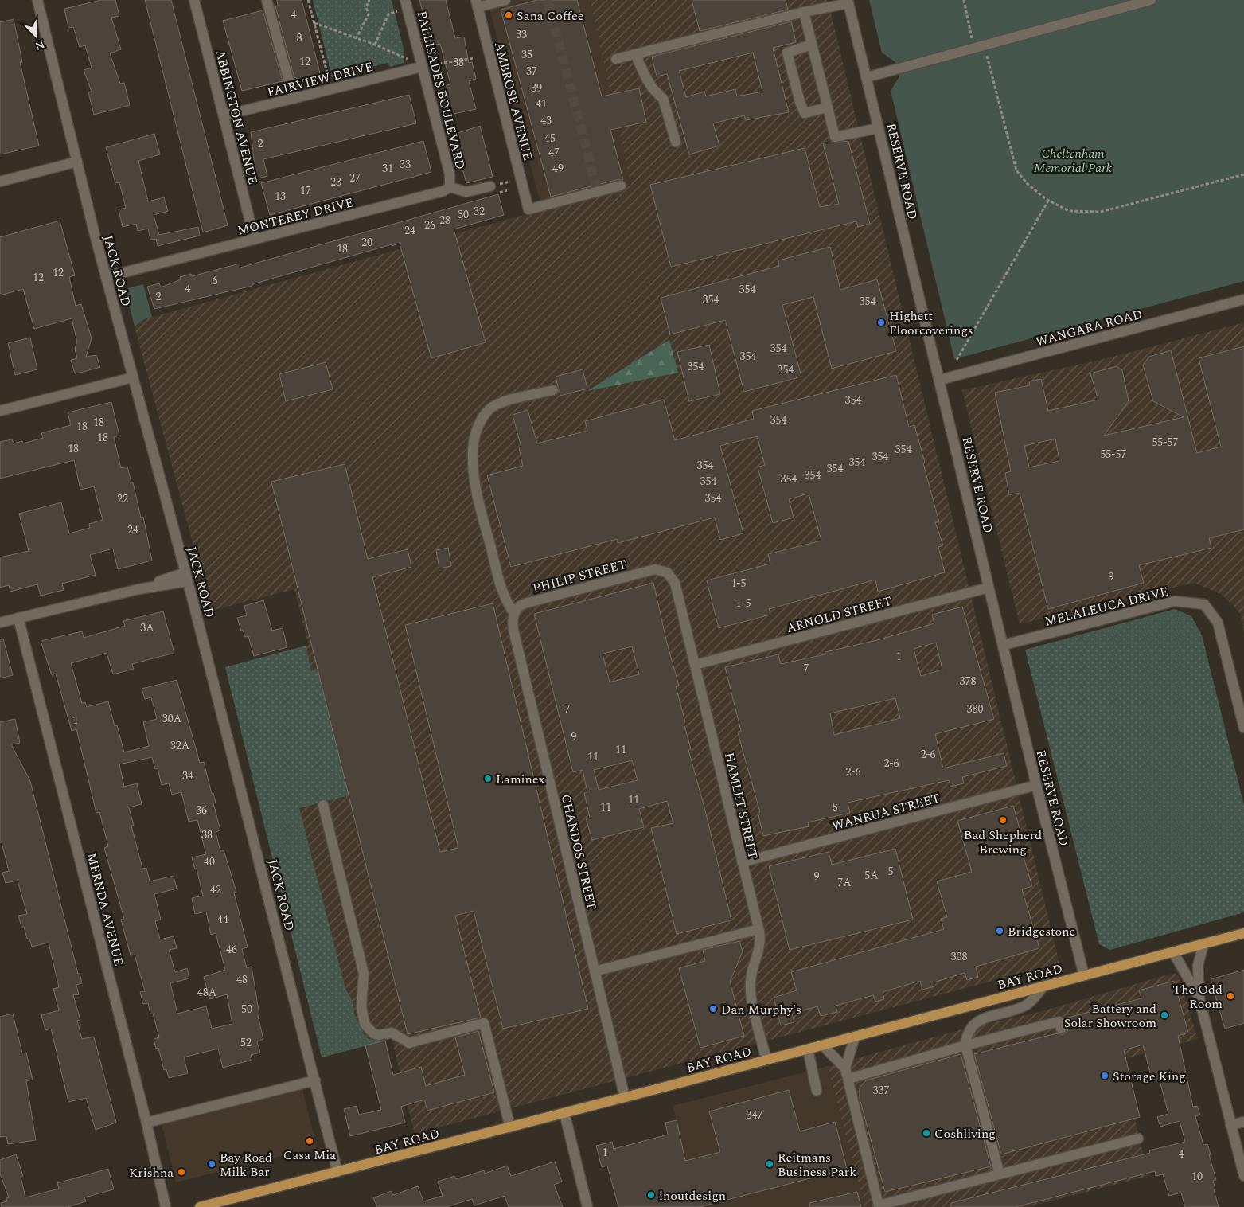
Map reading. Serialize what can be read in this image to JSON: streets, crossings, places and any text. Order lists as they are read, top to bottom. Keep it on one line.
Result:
{"streets":{"main road":["BAY ROAD"],"street":["FAIRVIEW DRIVE","PALLISADES BOULEVARD","AMBROSE AVENUE","ABBINGTON AVENUE","RESERVE ROAD","MONTEREY DRIVE","JACK ROAD","WANGARA ROAD","PHILIP STREET","MELALEUCA DRIVE","ARNOLD STREET","HAMLET STREET","WANRUA STREET","CHANDOS STREET","MERNDA AVENUE"]},"crossings":[["FAIRVIEW DRIVE","PALLISADES BOULEVARD"],["FAIRVIEW DRIVE","ABBINGTON AVENUE"],["PALLISADES BOULEVARD","MONTEREY DRIVE"],["ABBINGTON AVENUE","MONTEREY DRIVE"],["RESERVE ROAD","WANGARA ROAD"],["RESERVE ROAD","MELALEUCA DRIVE"],["RESERVE ROAD","ARNOLD STREET"],["RESERVE ROAD","WANRUA STREET"],["RESERVE ROAD","BAY ROAD"],["MONTEREY DRIVE","JACK ROAD"],["JACK ROAD","BAY ROAD"],["PHILIP STREET","HAMLET STREET"],["PHILIP STREET","CHANDOS STREET"],["ARNOLD STREET","HAMLET STREET"],["HAMLET STREET","WANRUA STREET"],["HAMLET STREET","BAY ROAD"],["CHANDOS STREET","BAY ROAD"]],"parks":["Cheltenham Memorial Park"],"places":["Sana Coffee","Highett Floorcoverings","Laminex","Bad Shepherd Brewing","Bridgestone","The Odd Room","Dan Murphy's","Battery and Solar Showroom","Storage King","Coshliving","Casa Mia","Bay Road Milk Bar","Reitmans Business Park","Krishna","inoutdesign"],"house_numbers":["4","33","8","35","12","38","37","39","41","43","45","2","47","33","31","49","27","23","17","13","32","30","28","26","24","20","18","12","12","6","4","354","2","354","354","354","354","354","354","354","354","18","18","18","55-57","18","354","55-57","354","354","354","354","354","354","354","354","22","24","9","1-5","1-5","3A","1","7","378","7","380","30A","1","9","32A","11","2-6","11","2-6","2-6","34","11","11","8","36","38","40","5","5A","9","7A","42","44","46","308","48","48A","50","52","337","347","1","4","10"],"north":"bottom right"}
